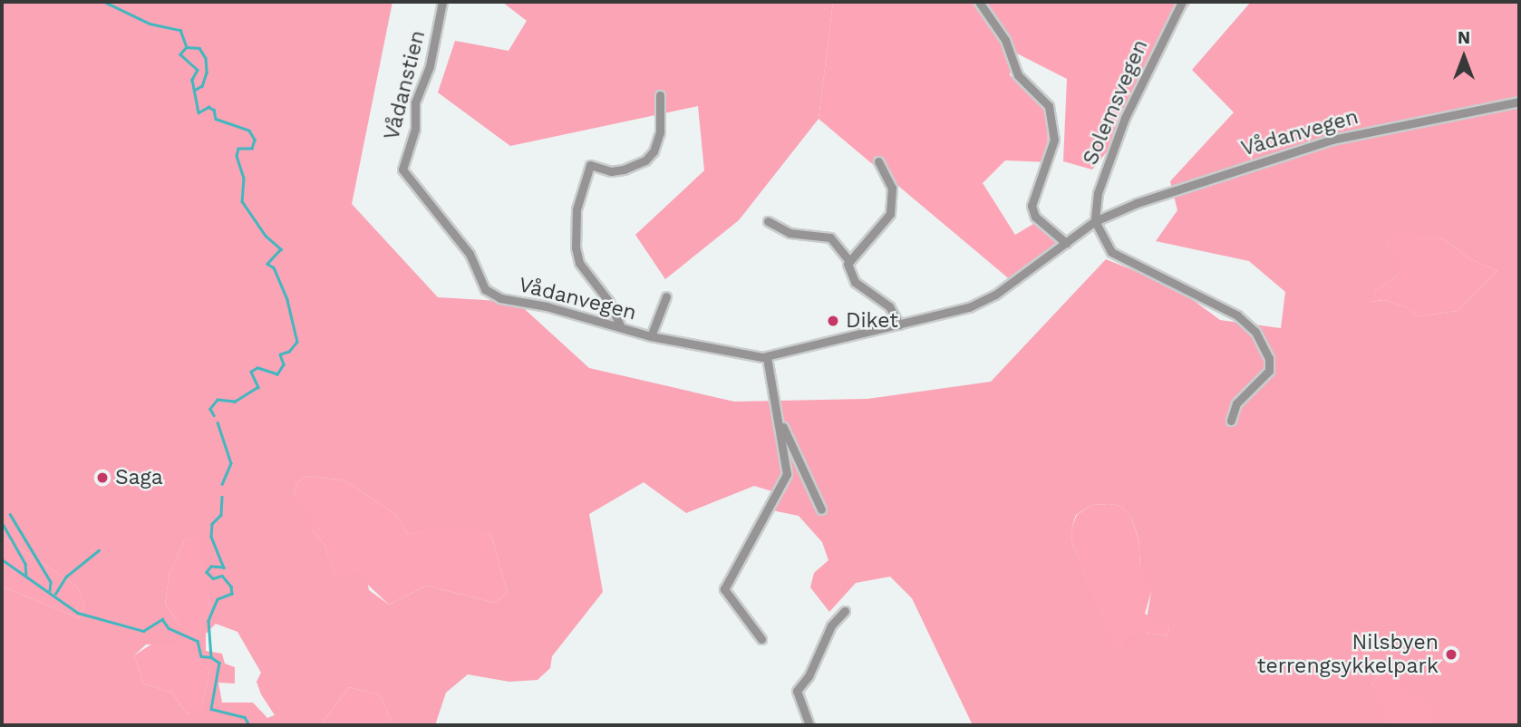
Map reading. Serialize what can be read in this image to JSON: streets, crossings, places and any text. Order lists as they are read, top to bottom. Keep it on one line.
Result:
{"streets":{"street":["Vådanstien","Solemsvegen","Vådanvegen"]},"crossings":[["Vådanstien","Vådanvegen"],["Solemsvegen","Vådanvegen"]],"places":["Diket","Saga","Nilsbyen terrengsykkelpark"],"north":"top"}
